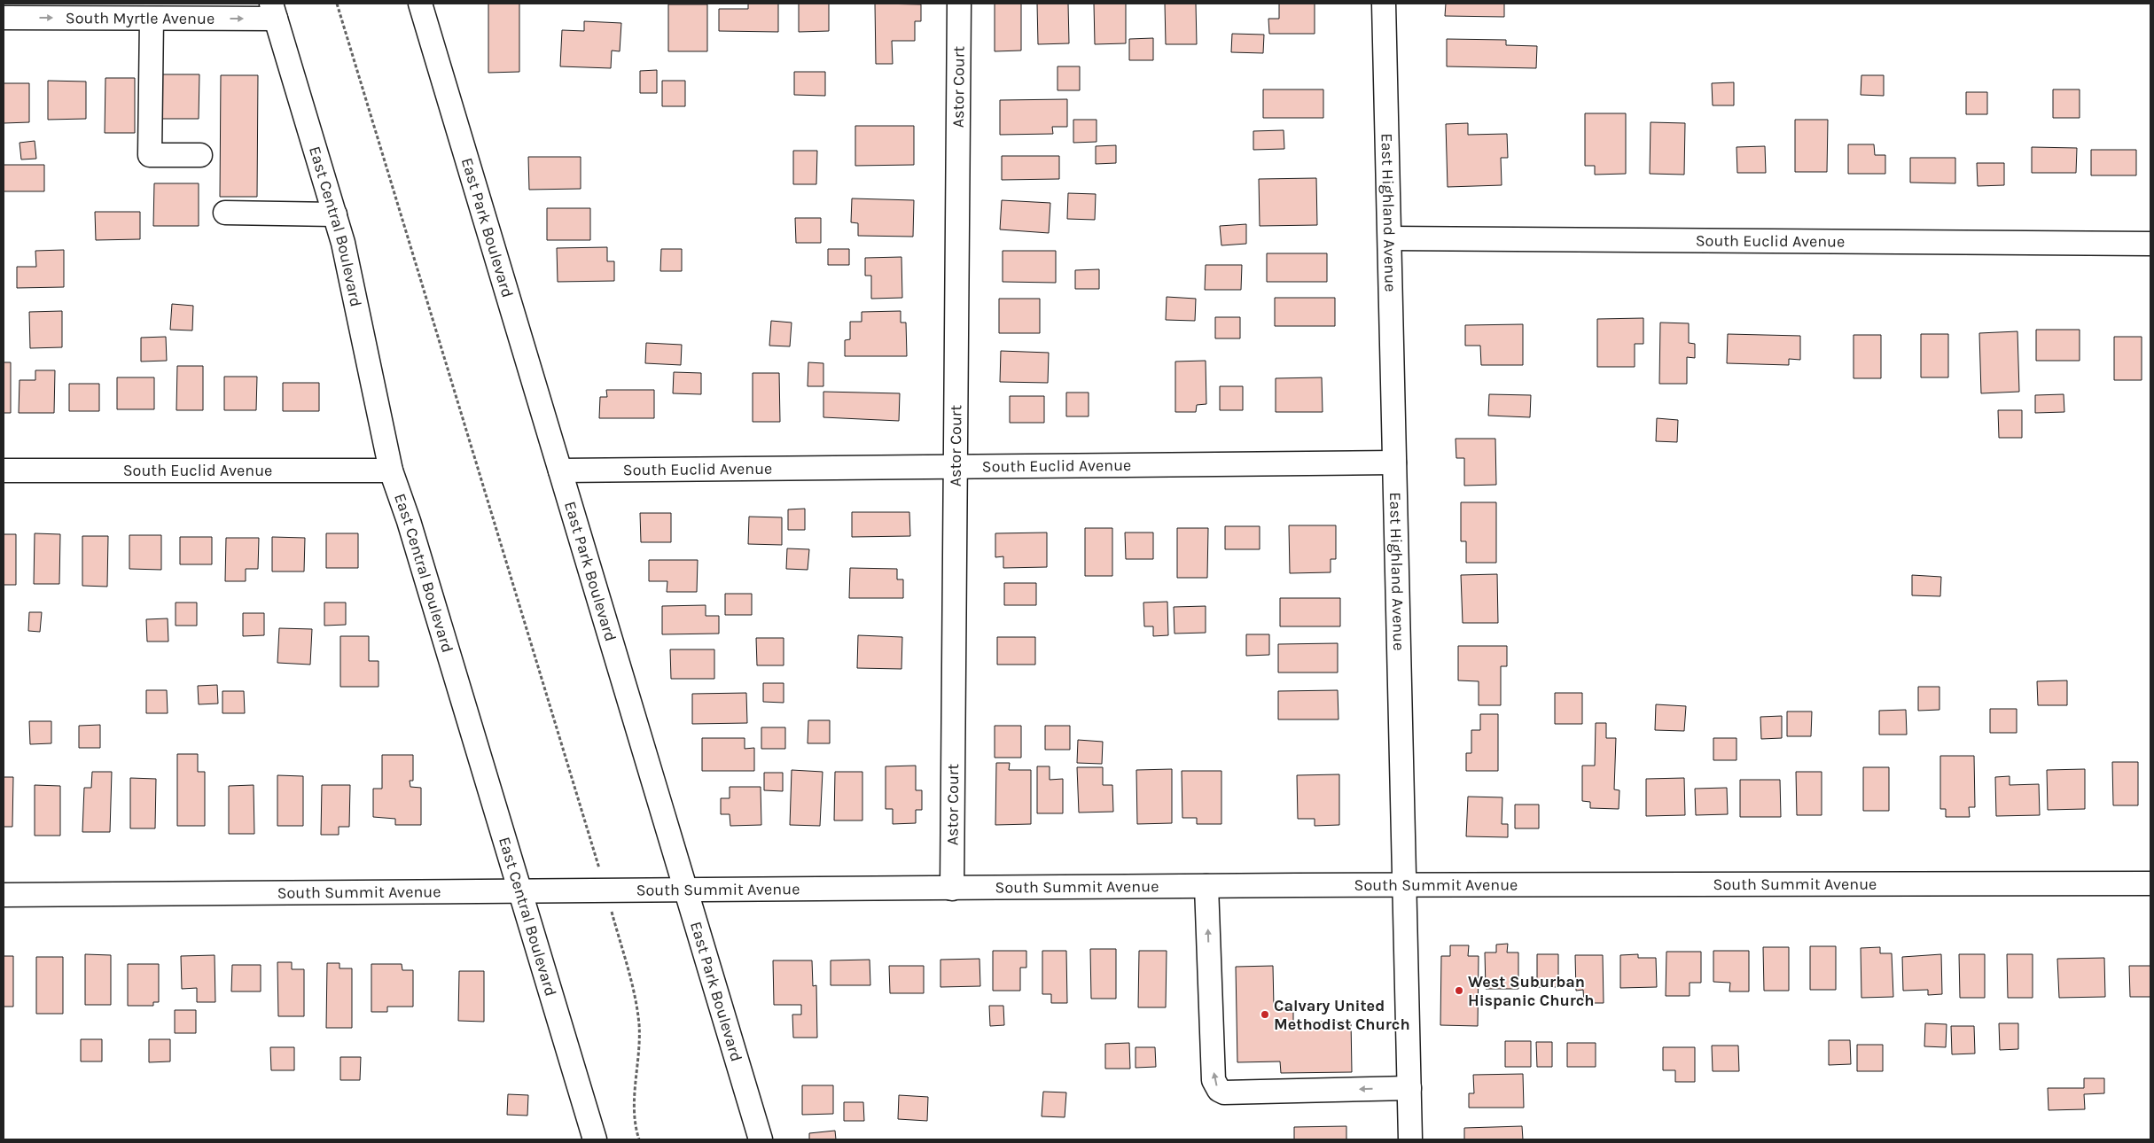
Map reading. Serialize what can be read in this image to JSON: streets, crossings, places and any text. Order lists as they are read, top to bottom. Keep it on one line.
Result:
{"streets":{"street":["South Myrtle Avenue","Astor Court","East Highland Avenue","East Central Boulevard","East Park Boulevard","South Euclid Avenue","South Summit Avenue"]},"crossings":[["South Myrtle Avenue","East Central Boulevard"],["Astor Court","South Euclid Avenue"],["Astor Court","South Summit Avenue"],["East Highland Avenue","South Euclid Avenue"],["East Highland Avenue","South Summit Avenue"],["East Central Boulevard","South Euclid Avenue"],["East Central Boulevard","South Summit Avenue"],["East Park Boulevard","South Euclid Avenue"],["East Park Boulevard","South Summit Avenue"]],"one_way":["South Myrtle Avenue"],"places":["West Suburban Hispanic Church","Calvary United Methodist Church"]}
